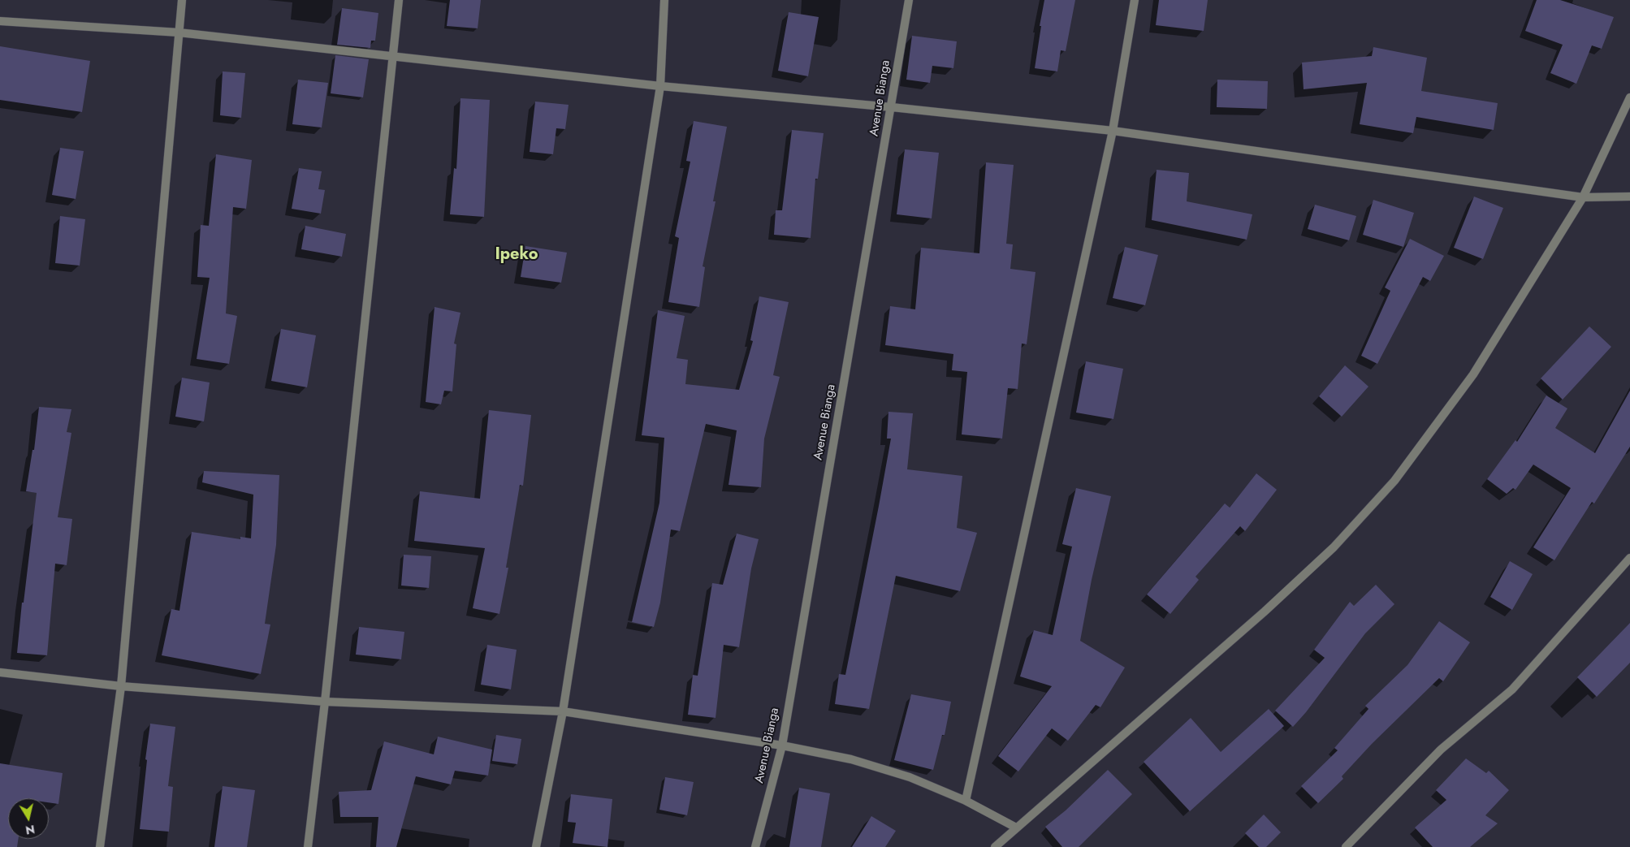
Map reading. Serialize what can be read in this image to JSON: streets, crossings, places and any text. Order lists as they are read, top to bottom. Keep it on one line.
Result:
{"streets":{"street":["Avenue Bianga"]},"districts":["Ipeko"],"north":"bottom"}
